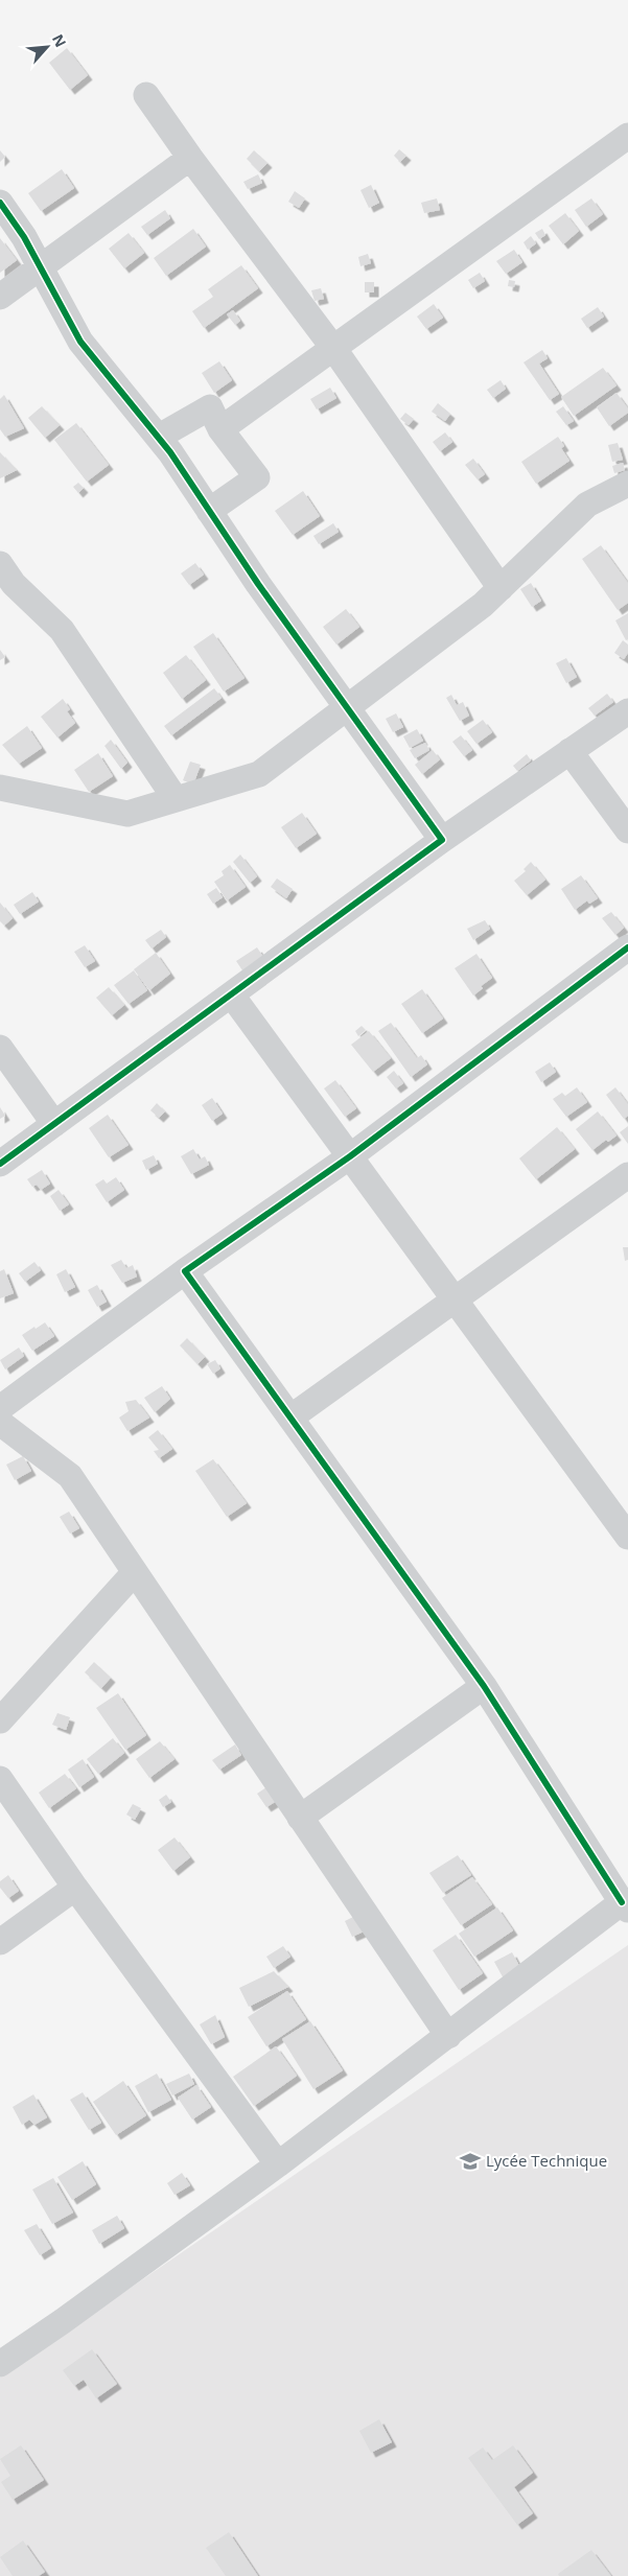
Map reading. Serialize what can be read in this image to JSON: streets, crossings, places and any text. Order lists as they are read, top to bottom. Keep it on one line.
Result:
{"places":{"school or university":["Lycée Technique"]},"north":"top right"}
